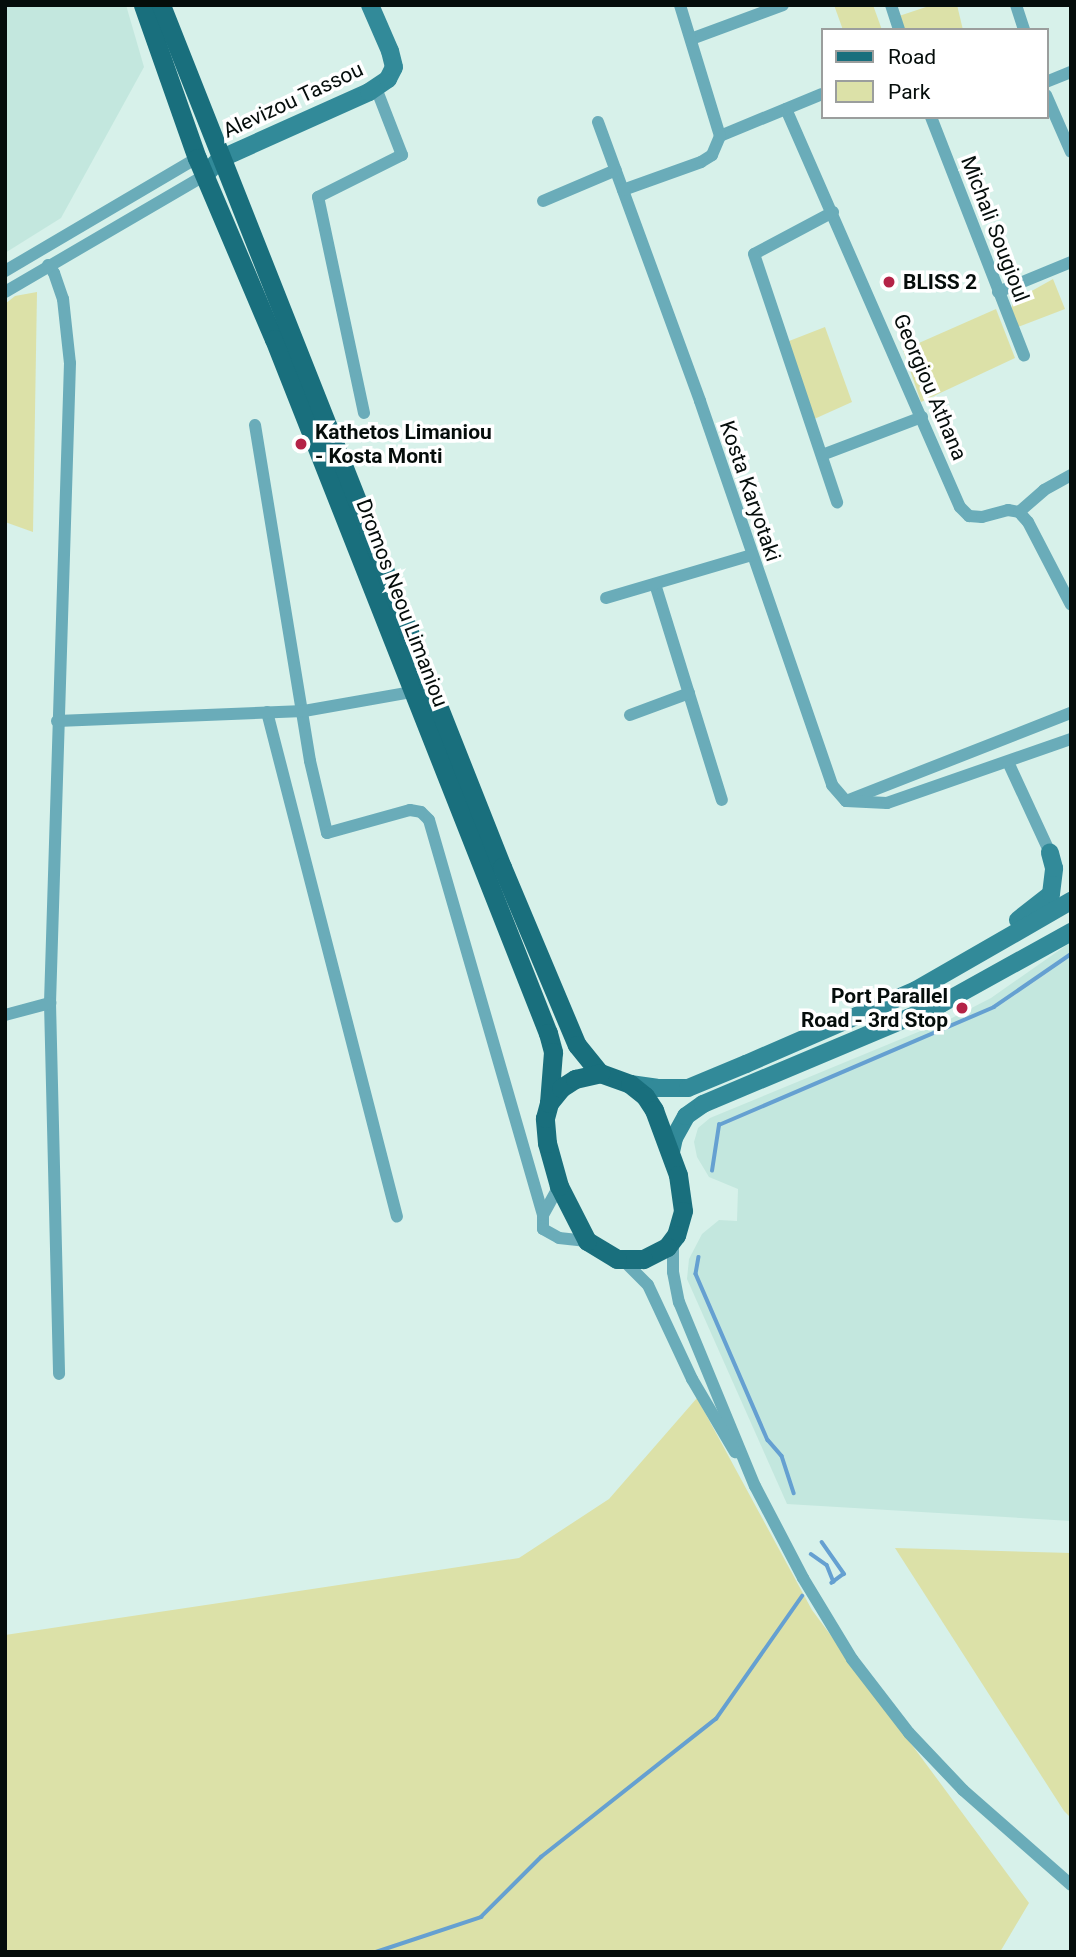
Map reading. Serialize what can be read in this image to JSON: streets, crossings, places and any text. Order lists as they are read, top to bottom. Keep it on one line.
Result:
{"streets":{"main road":["Alevizou Tassou","Dromos Neou Limaniou"],"street":["Michali Sougioul","Georgiou Athana","Kosta Karyotaki"]},"crossings":[["Alevizou Tassou","Dromos Neou Limaniou"]],"places":["BLISS 2","Kathetos Limaniou - Kosta Monti","Port Parallel Road - 3rd Stop"],"legend":["Road","Park"]}
